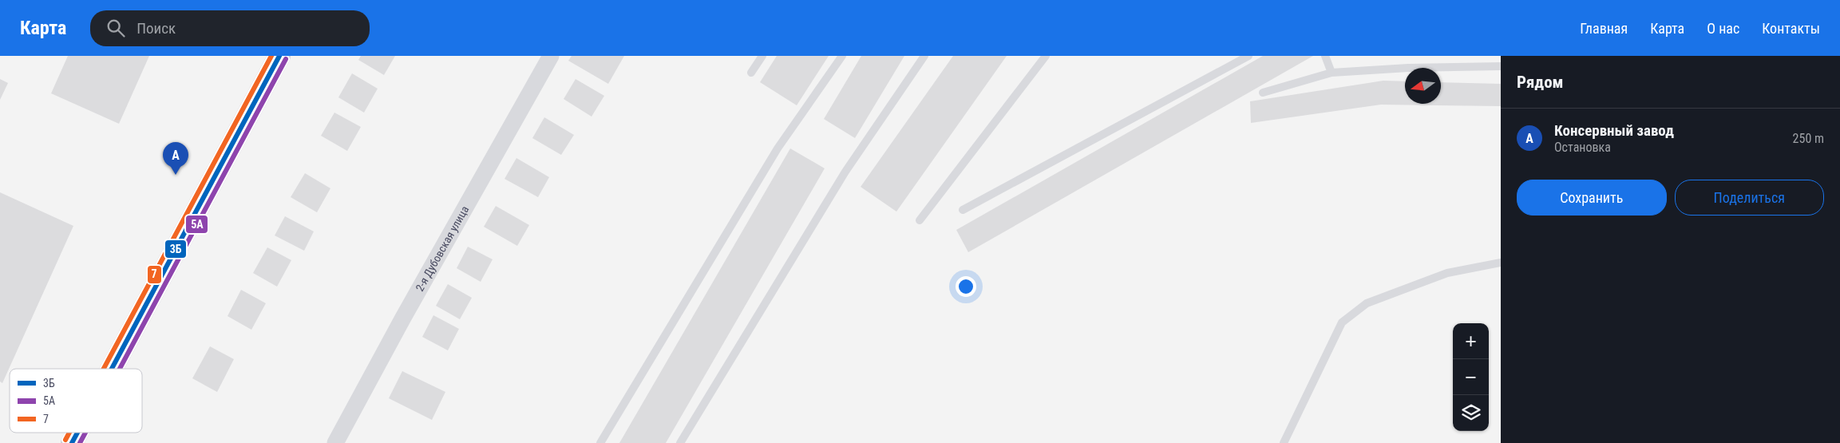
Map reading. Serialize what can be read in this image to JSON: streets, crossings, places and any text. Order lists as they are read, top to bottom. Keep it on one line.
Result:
{"streets":{"street":["2-я Дубовская улица"]},"lines":["transit line 3Б","transit line 7","transit line 5А"],"legend":["3Б","5А","7"],"north":"left","page":{"header":"Карта","search":"Поиск","nav":["Главная","Карта","О нас","Контакты"],"heading":"Рядом","list":[{"mark":"A","name":"Консервный завод","note":"Остановка","value":"250 m"}],"pins":"A","buttons":["Сохранить","Поделиться"],"map_buttons":["+","−"]}}
